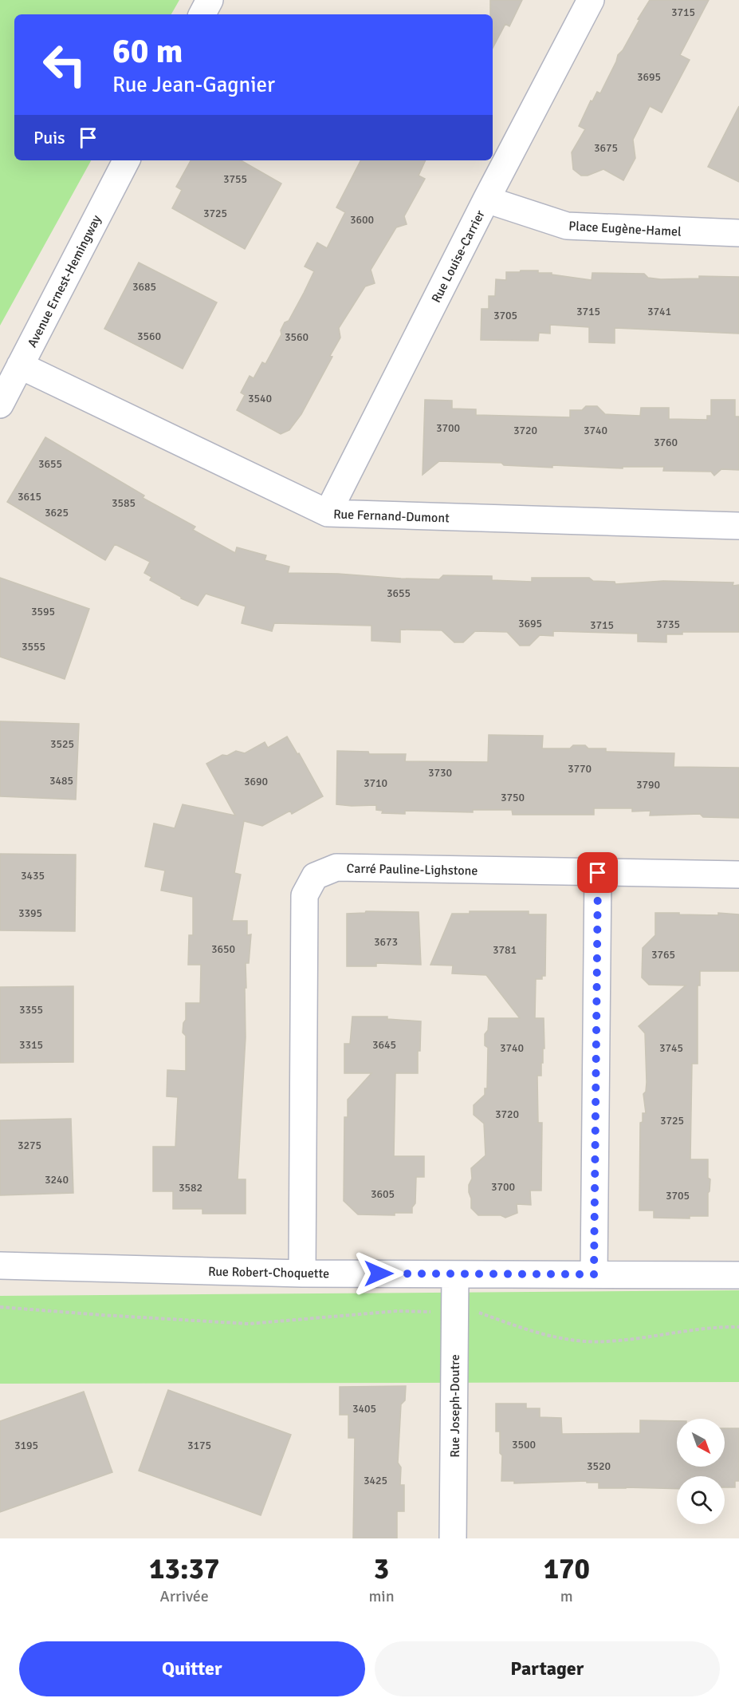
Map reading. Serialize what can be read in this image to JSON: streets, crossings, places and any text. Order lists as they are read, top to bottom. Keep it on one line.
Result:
{"streets":{"street":["Place Eugène-Hamel","Rue Louise-Carrier","Avenue Ernest-Hemingway","Rue Fernand-Dumont","Carré Pauline-Lighstone","Rue Robert-Choquette","Rue Joseph-Doutre"]},"crossings":[["Place Eugène-Hamel","Rue Louise-Carrier"],["Rue Louise-Carrier","Rue Fernand-Dumont"],["Avenue Ernest-Hemingway","Rue Fernand-Dumont"],["Carré Pauline-Lighstone","Rue Robert-Choquette"],["Rue Robert-Choquette","Rue Joseph-Doutre"]],"house_numbers":["3715","3695","3675","3755","3725","3600","3685","3715","3741","3705","3560","3560","3540","3700","3720","3740","3760","3655","3615","3585","3625","3655","3595","3695","3735","3715","3555","3525","3770","3730","3485","3690","3710","3790","3750","3435","3395","3673","3650","3781","3765","3355","3315","3645","3740","3745","3720","3725","3275","3240","3700","3582","3605","3705","3405","3500","3195","3175","3520","3425"],"north":"bottom right","page":{"turn":["60 m","Rue Jean-Gagnier"],"then":"Puis","eta":["13:37","Arrivée","3","min","170","m"],"buttons":["Quitter","Partager"]}}
